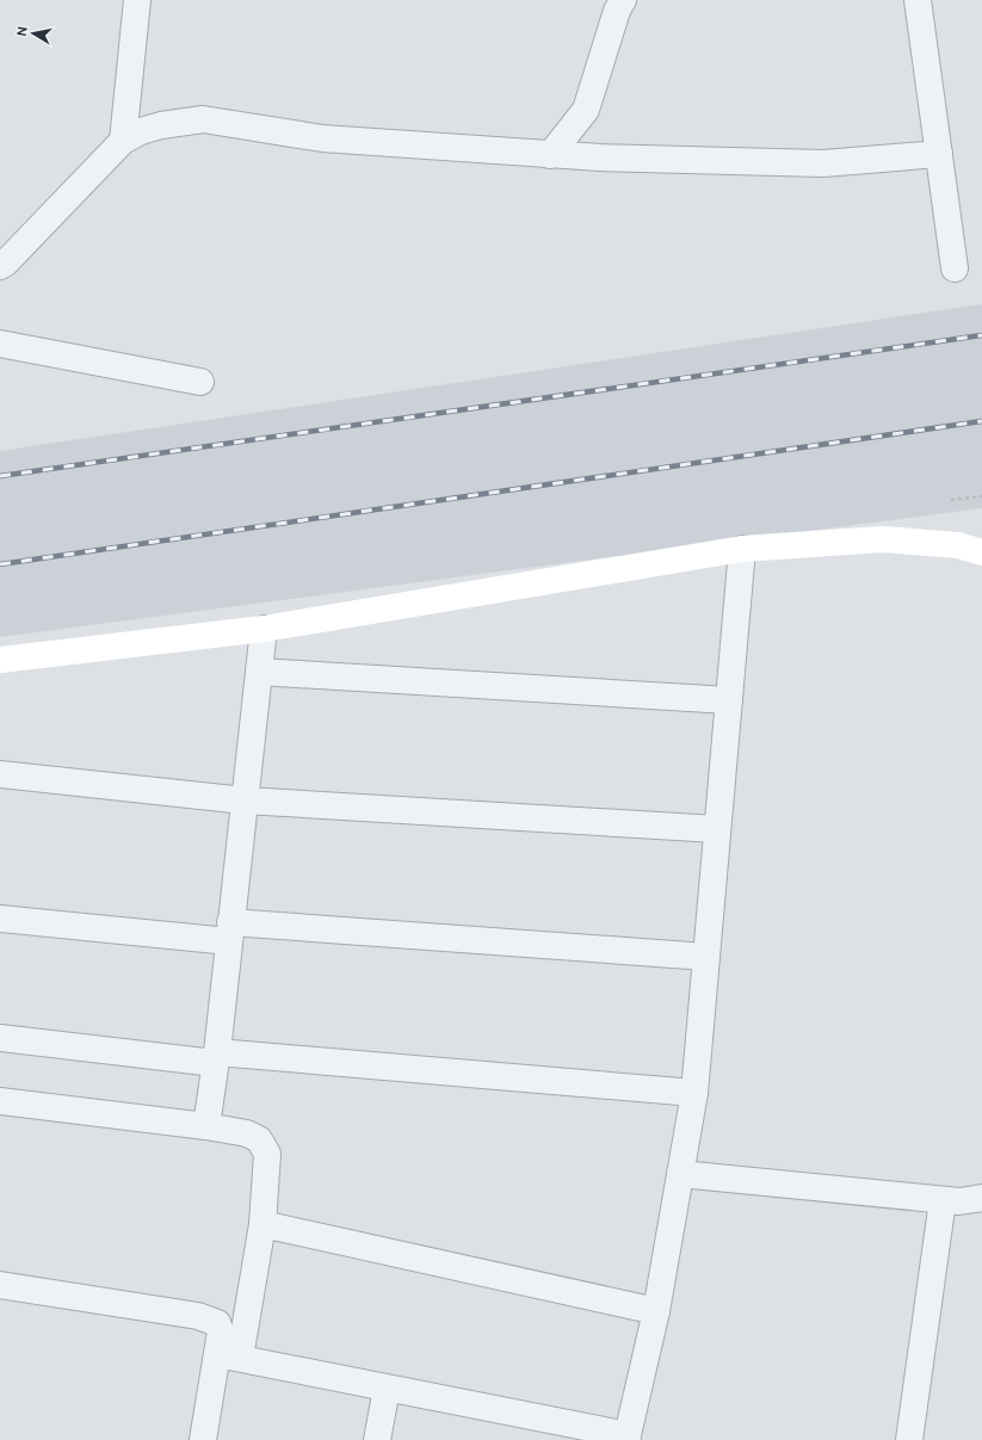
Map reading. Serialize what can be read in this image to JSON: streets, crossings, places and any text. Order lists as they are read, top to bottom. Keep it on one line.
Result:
{"north":"left"}
